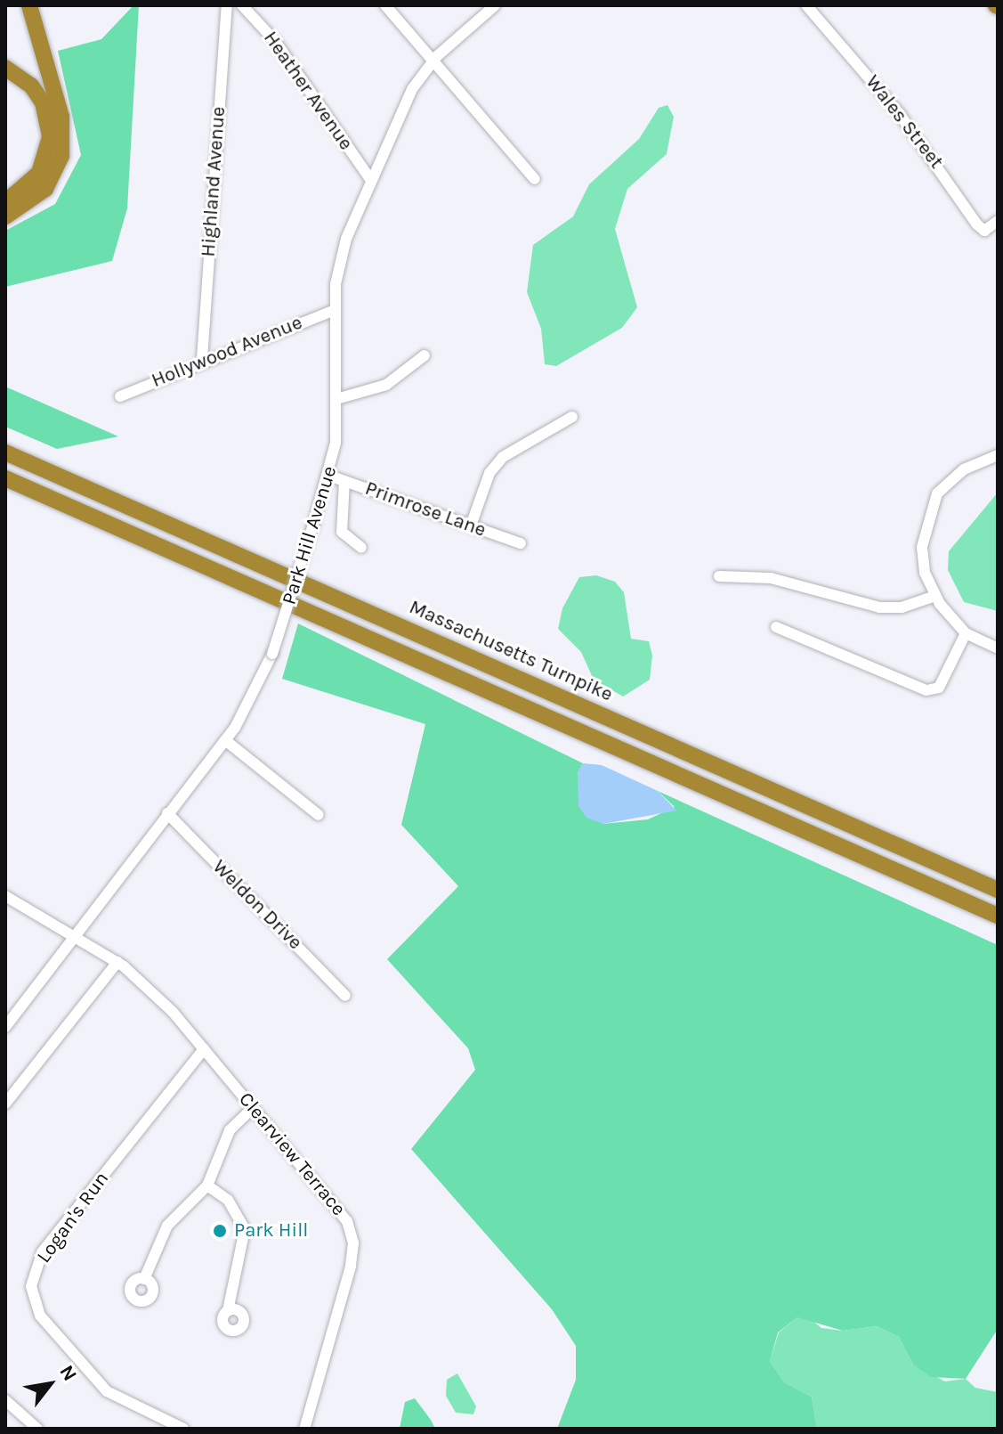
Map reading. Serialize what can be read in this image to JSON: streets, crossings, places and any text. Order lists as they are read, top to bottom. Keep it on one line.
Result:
{"streets":{"highway":["Massachusetts Turnpike"],"street":["Heather Avenue","Wales Street","Highland Avenue","Hollywood Avenue","Primrose Lane","Park Hill Avenue","Weldon Drive","Clearview Terrace","Logan's Run"]},"crossings":[["Heather Avenue","Park Hill Avenue"],["Highland Avenue","Hollywood Avenue"],["Hollywood Avenue","Park Hill Avenue"],["Primrose Lane","Park Hill Avenue"],["Park Hill Avenue","Weldon Drive"],["Park Hill Avenue","Clearview Terrace"],["Clearview Terrace","Logan's Run"]],"places":["Park Hill"],"north":"top right"}
